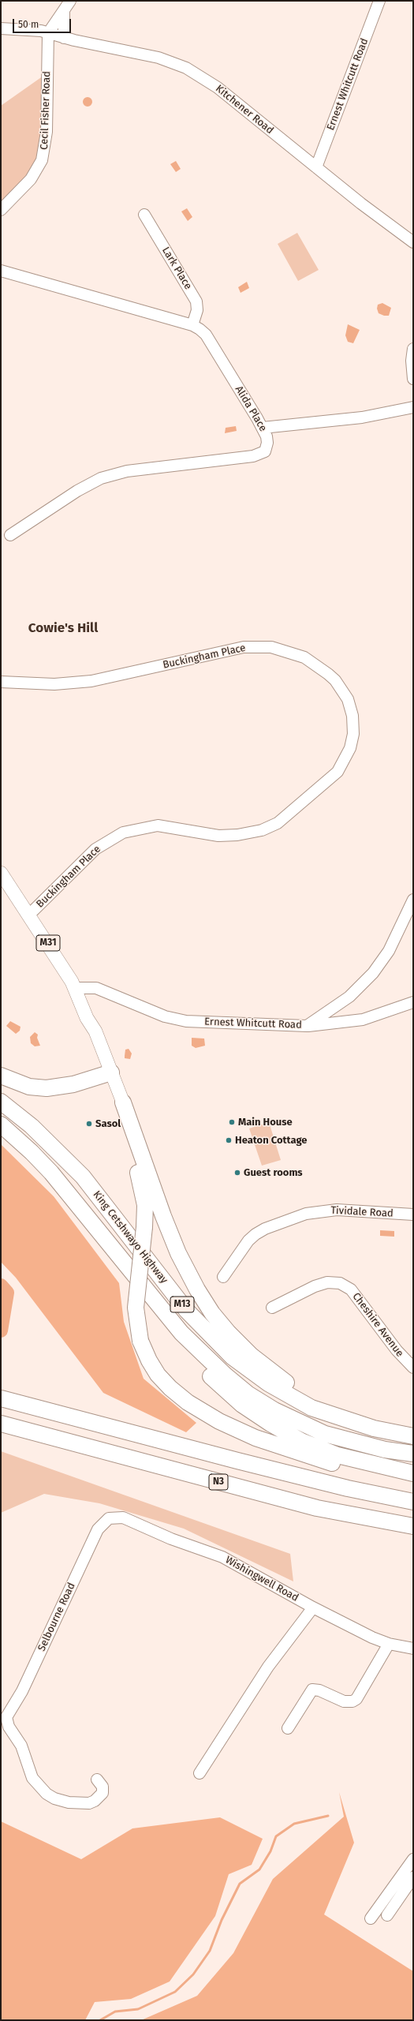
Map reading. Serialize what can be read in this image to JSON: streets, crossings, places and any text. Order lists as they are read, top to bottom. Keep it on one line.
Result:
{"streets":{"highway":["King Cetshwayo Highway","M13","N3"],"main road":["M31"],"street":["Ernest Whitcutt Road","Kitchener Road","Cecil Fisher Road","Lark Place","Alida Place","Buckingham Place","Tividale Road","Cheshire Avenue","Wishingwell Road","Selbourne Road"]},"crossings":[["Ernest Whitcutt Road","Kitchener Road"],["Ernest Whitcutt Road","M31"],["Kitchener Road","Cecil Fisher Road"],["Lark Place","Alida Place"],["Buckingham Place","M31"],["Wishingwell Road","Selbourne Road"]],"districts":["Cowie's Hill"],"places":["Main House","Sasol","Heaton Cottage","Guest rooms"],"scale_bar":"50 m"}
